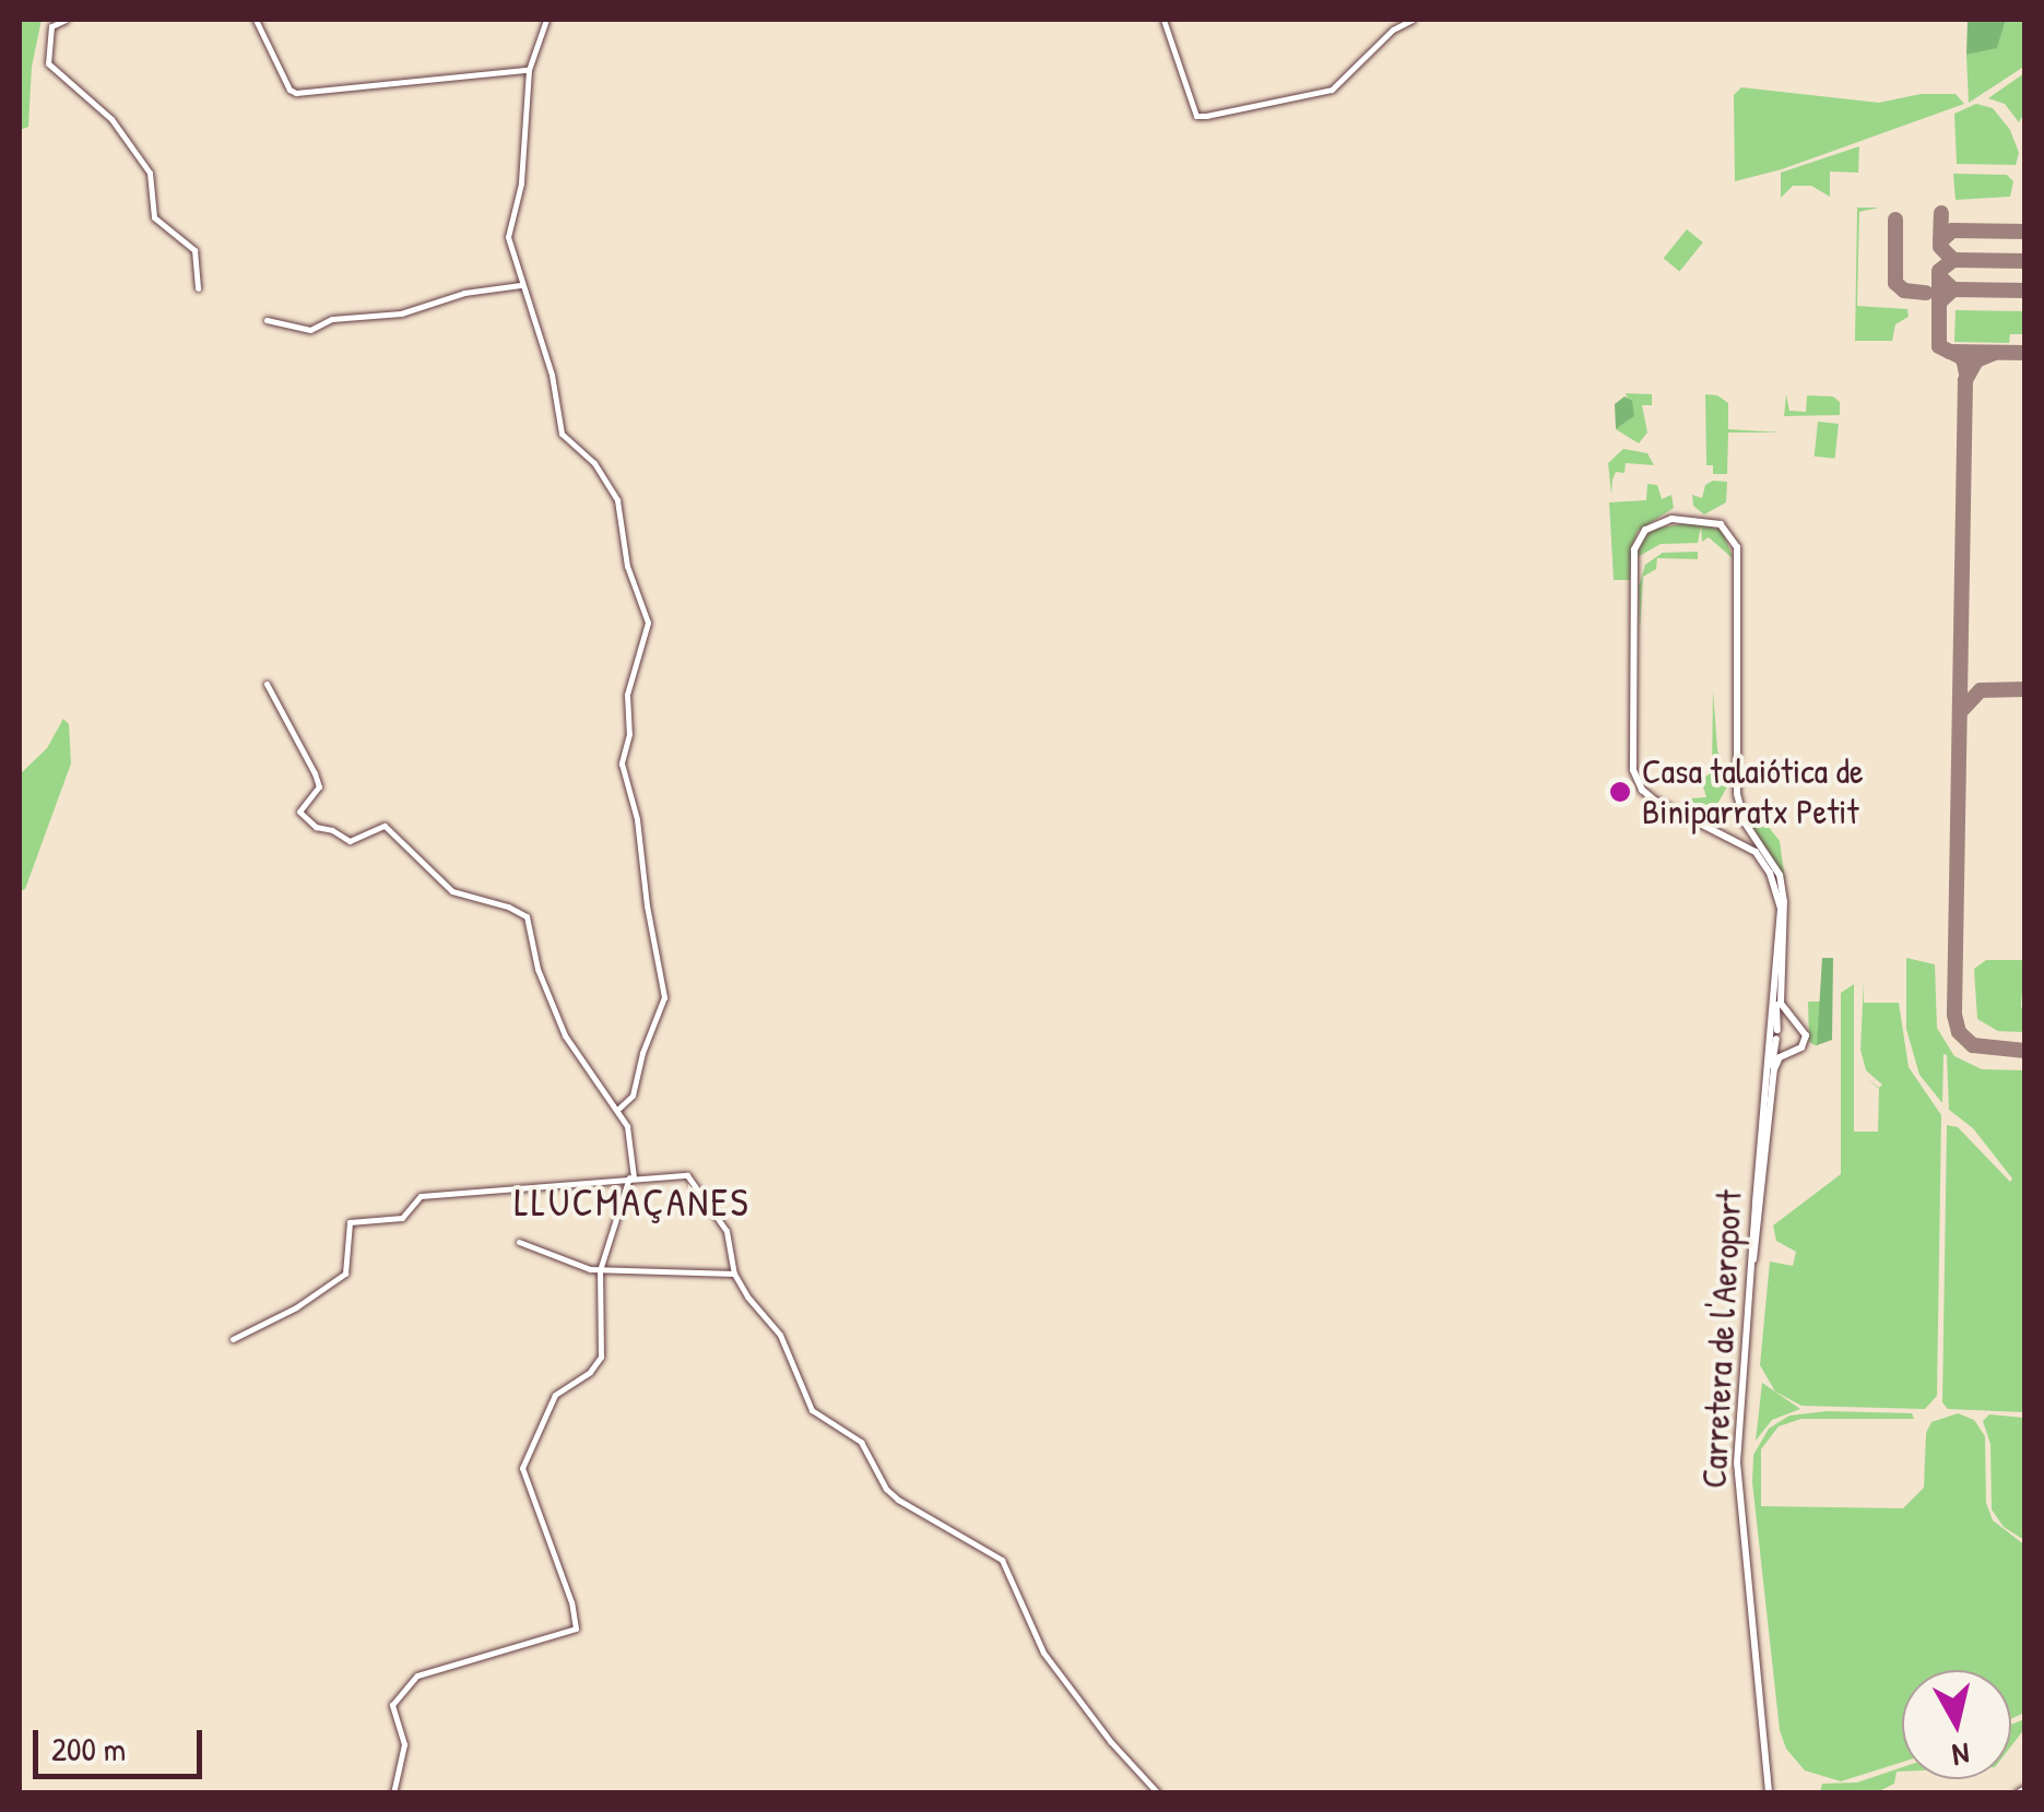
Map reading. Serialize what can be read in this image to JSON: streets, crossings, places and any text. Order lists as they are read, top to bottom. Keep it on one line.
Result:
{"streets":{"main road":["Carretera de l'Aeroport"]},"districts":["LLUCMAÇANES"],"places":["Casa talaiótica de Biniparratx Petit"],"scale_bar":"200 m","north":"bottom"}
